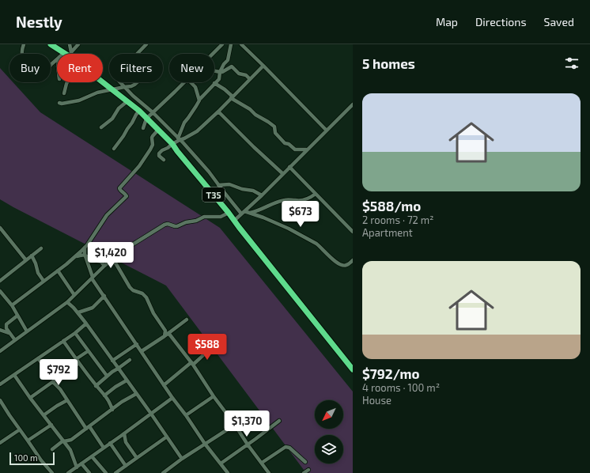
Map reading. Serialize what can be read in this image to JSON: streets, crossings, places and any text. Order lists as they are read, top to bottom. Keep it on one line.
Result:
{"streets":{"highway":["T35"]},"scale_bar":"100 m","north":"bottom left","page":{"header":"Nestly","nav":["Map","Directions","Saved"],"heading":"5 homes","chip":["Buy","Rent","Filters","New"],"list":[{"name":"$588/mo","note":"2 rooms · 72 m² · Apartment"},{"name":"$792/mo","note":"4 rooms · 100 m² · House"}],"price":["$673","$1,420","$588","$792","$1,370"],"scale":"100 m"}}
